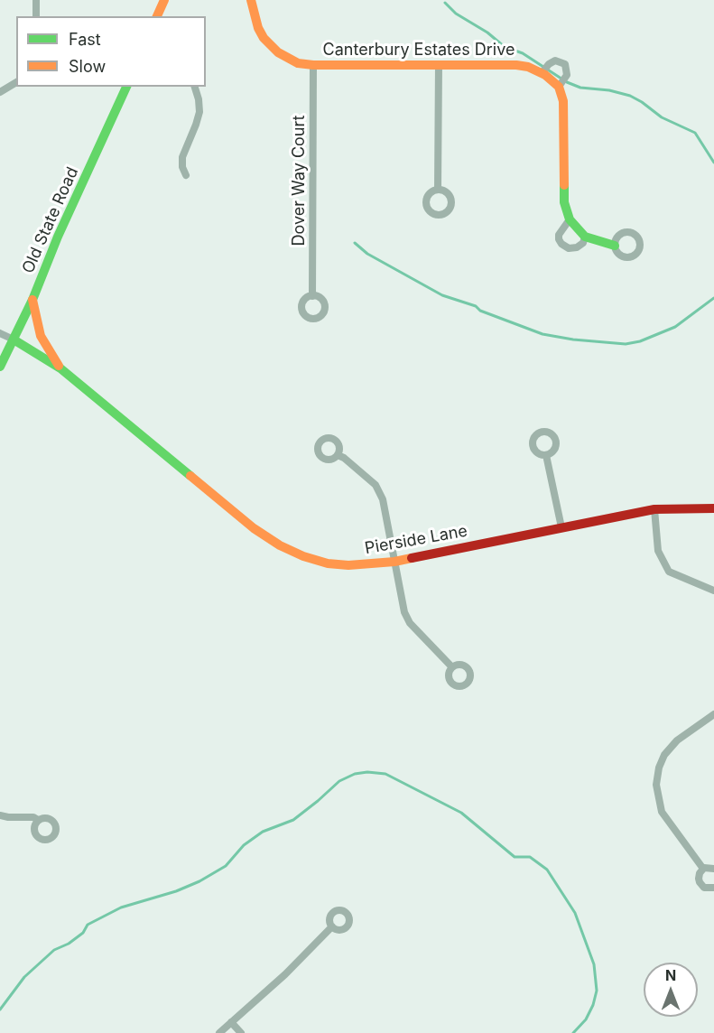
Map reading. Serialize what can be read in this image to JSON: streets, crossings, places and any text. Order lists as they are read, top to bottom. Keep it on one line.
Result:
{"streets":{"street":["Canterbury Estates Drive","Dover Way Court","Old State Road","Pierside Lane"]},"crossings":[["Canterbury Estates Drive","Dover Way Court"],["Old State Road","Pierside Lane"]],"legend":["Fast","Slow"],"north":"top"}
